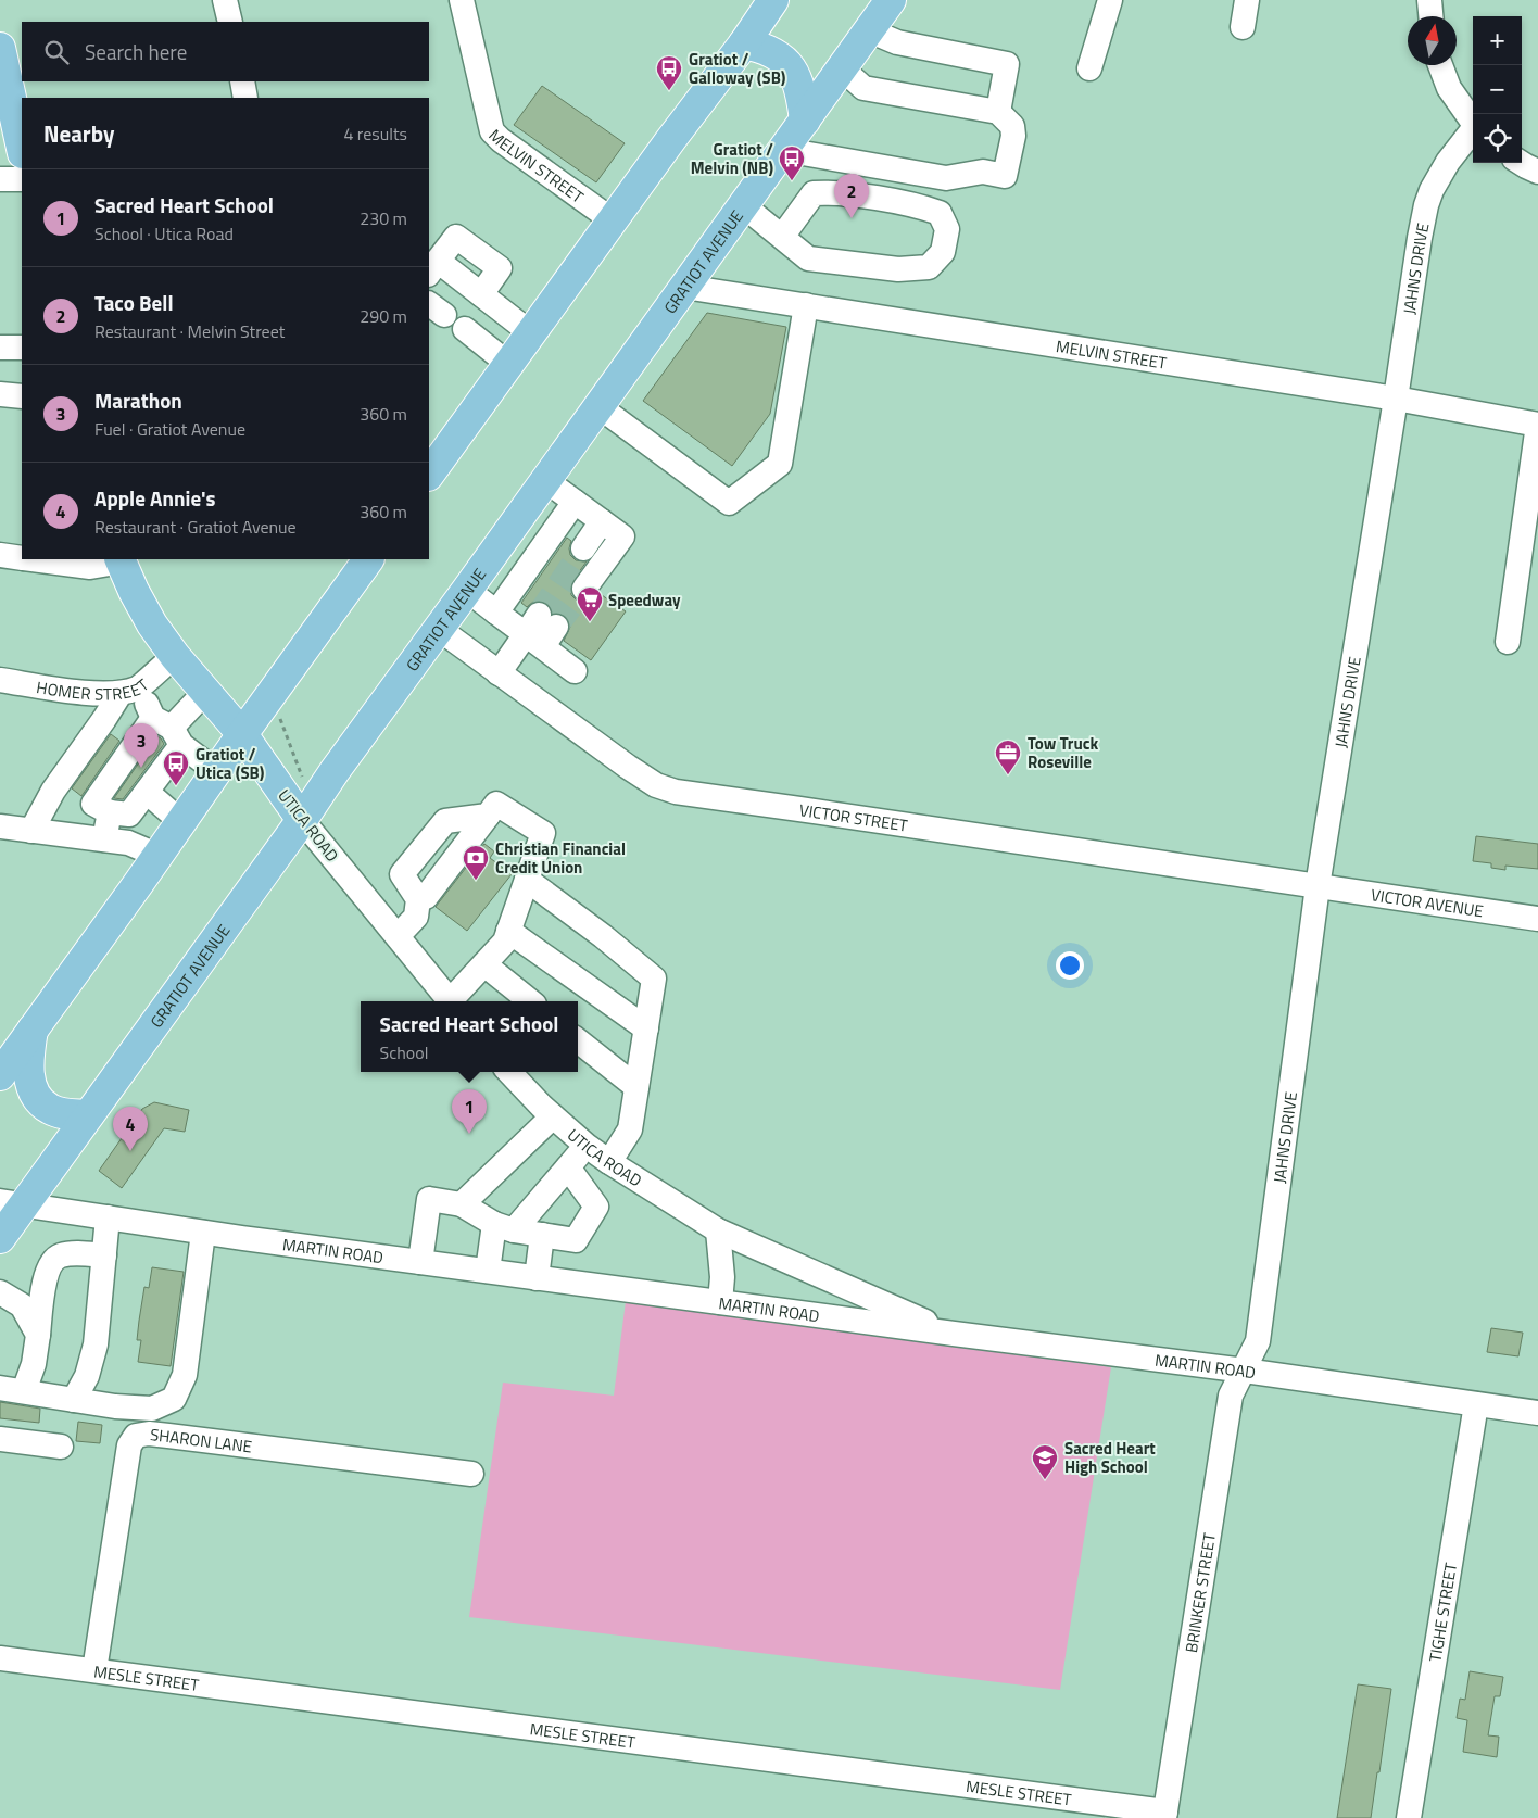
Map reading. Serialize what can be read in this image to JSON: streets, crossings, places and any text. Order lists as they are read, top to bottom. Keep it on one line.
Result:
{"streets":{"main road":["GRATIOT AVENUE","UTICA ROAD"],"street":["MELVIN STREET","JAHNS DRIVE","HOMER STREET","VICTOR STREET","VICTOR AVENUE","MARTIN ROAD","SHARON LANE","BRINKER STREET","TIGHE STREET","MESLE STREET"]},"crossings":[["MELVIN STREET","GRATIOT AVENUE"],["MELVIN STREET","JAHNS DRIVE"],["GRATIOT AVENUE","VICTOR STREET"],["GRATIOT AVENUE","UTICA ROAD"],["GRATIOT AVENUE","MARTIN ROAD"],["JAHNS DRIVE","VICTOR STREET"],["JAHNS DRIVE","VICTOR AVENUE"],["JAHNS DRIVE","MARTIN ROAD"],["JAHNS DRIVE","BRINKER STREET"],["HOMER STREET","UTICA ROAD"],["VICTOR STREET","VICTOR AVENUE"],["UTICA ROAD","MARTIN ROAD"],["MARTIN ROAD","BRINKER STREET"],["MARTIN ROAD","TIGHE STREET"],["SHARON LANE","MESLE STREET"],["BRINKER STREET","MESLE STREET"]],"places":{"bus stop":["Gratiot / Galloway (SB)","Gratiot / Melvin (NB)","Gratiot / Utica (SB)"],"supermarket":["Speedway"],"office":["Tow Truck Roseville"],"bank":["Christian Financial Credit Union"],"school or university":["Sacred Heart High School"]},"north":"top","page":{"map_buttons":["+","−"],"search":"Search here","heading":["Nearby","4 results"],"list":[{"mark":"1","name":"Sacred Heart School","note":"School · Utica Road","value":"230 m"},{"mark":"2","name":"Taco Bell","note":"Restaurant · Melvin Street","value":"290 m"},{"mark":"3","name":"Marathon","note":"Fuel · Gratiot Avenue","value":"360 m"},{"mark":"4","name":"Apple Annie's","note":"Restaurant · Gratiot Avenue","value":"360 m"}],"pins":["2","3","1","4"],"popup":["Sacred Heart School","School"]}}
